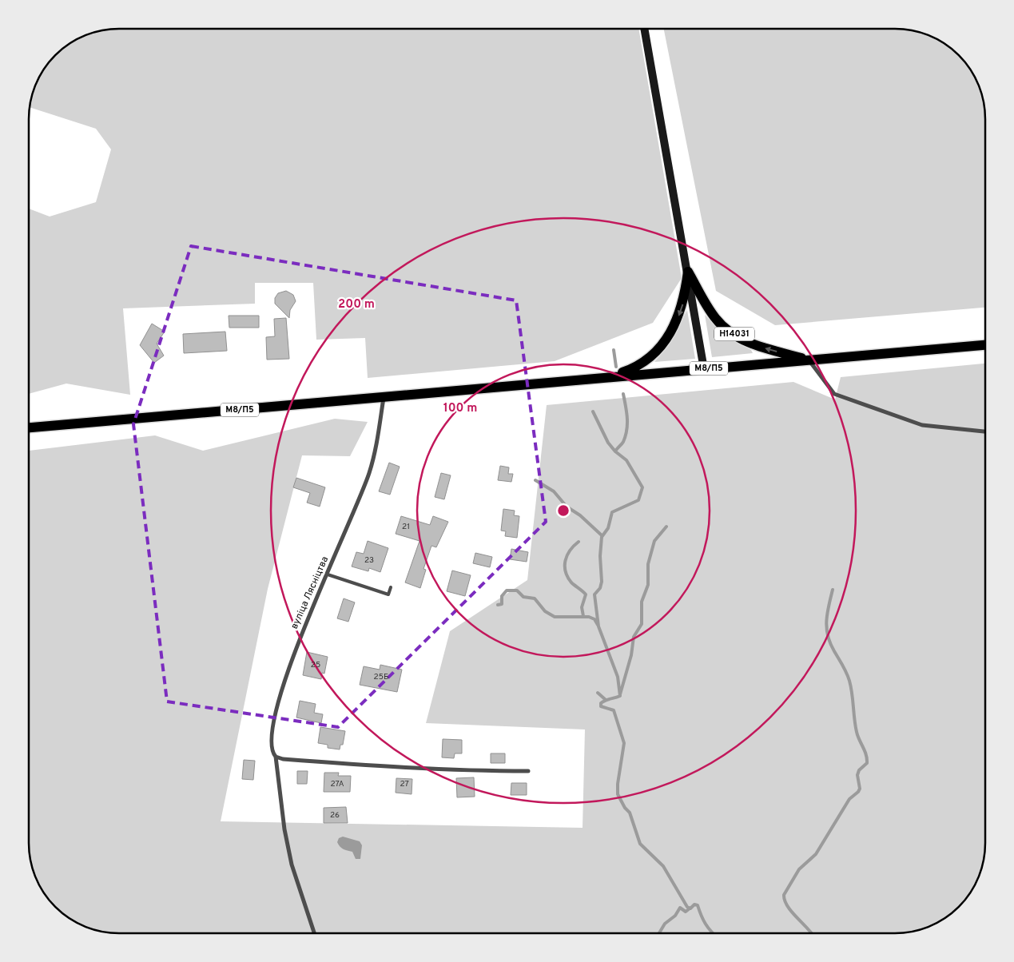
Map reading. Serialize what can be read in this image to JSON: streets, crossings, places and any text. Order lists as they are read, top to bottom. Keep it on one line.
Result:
{"streets":{"main road":["Н14031","М8/П5"],"street":["вуліца Лясніцтва"]},"crossings":[["Н14031","М8/П5"],["М8/П5","вуліца Лясніцтва"]],"house_numbers":["21","23","25","25Б","27А","27","26"],"rings":["200 m","100 m"]}
